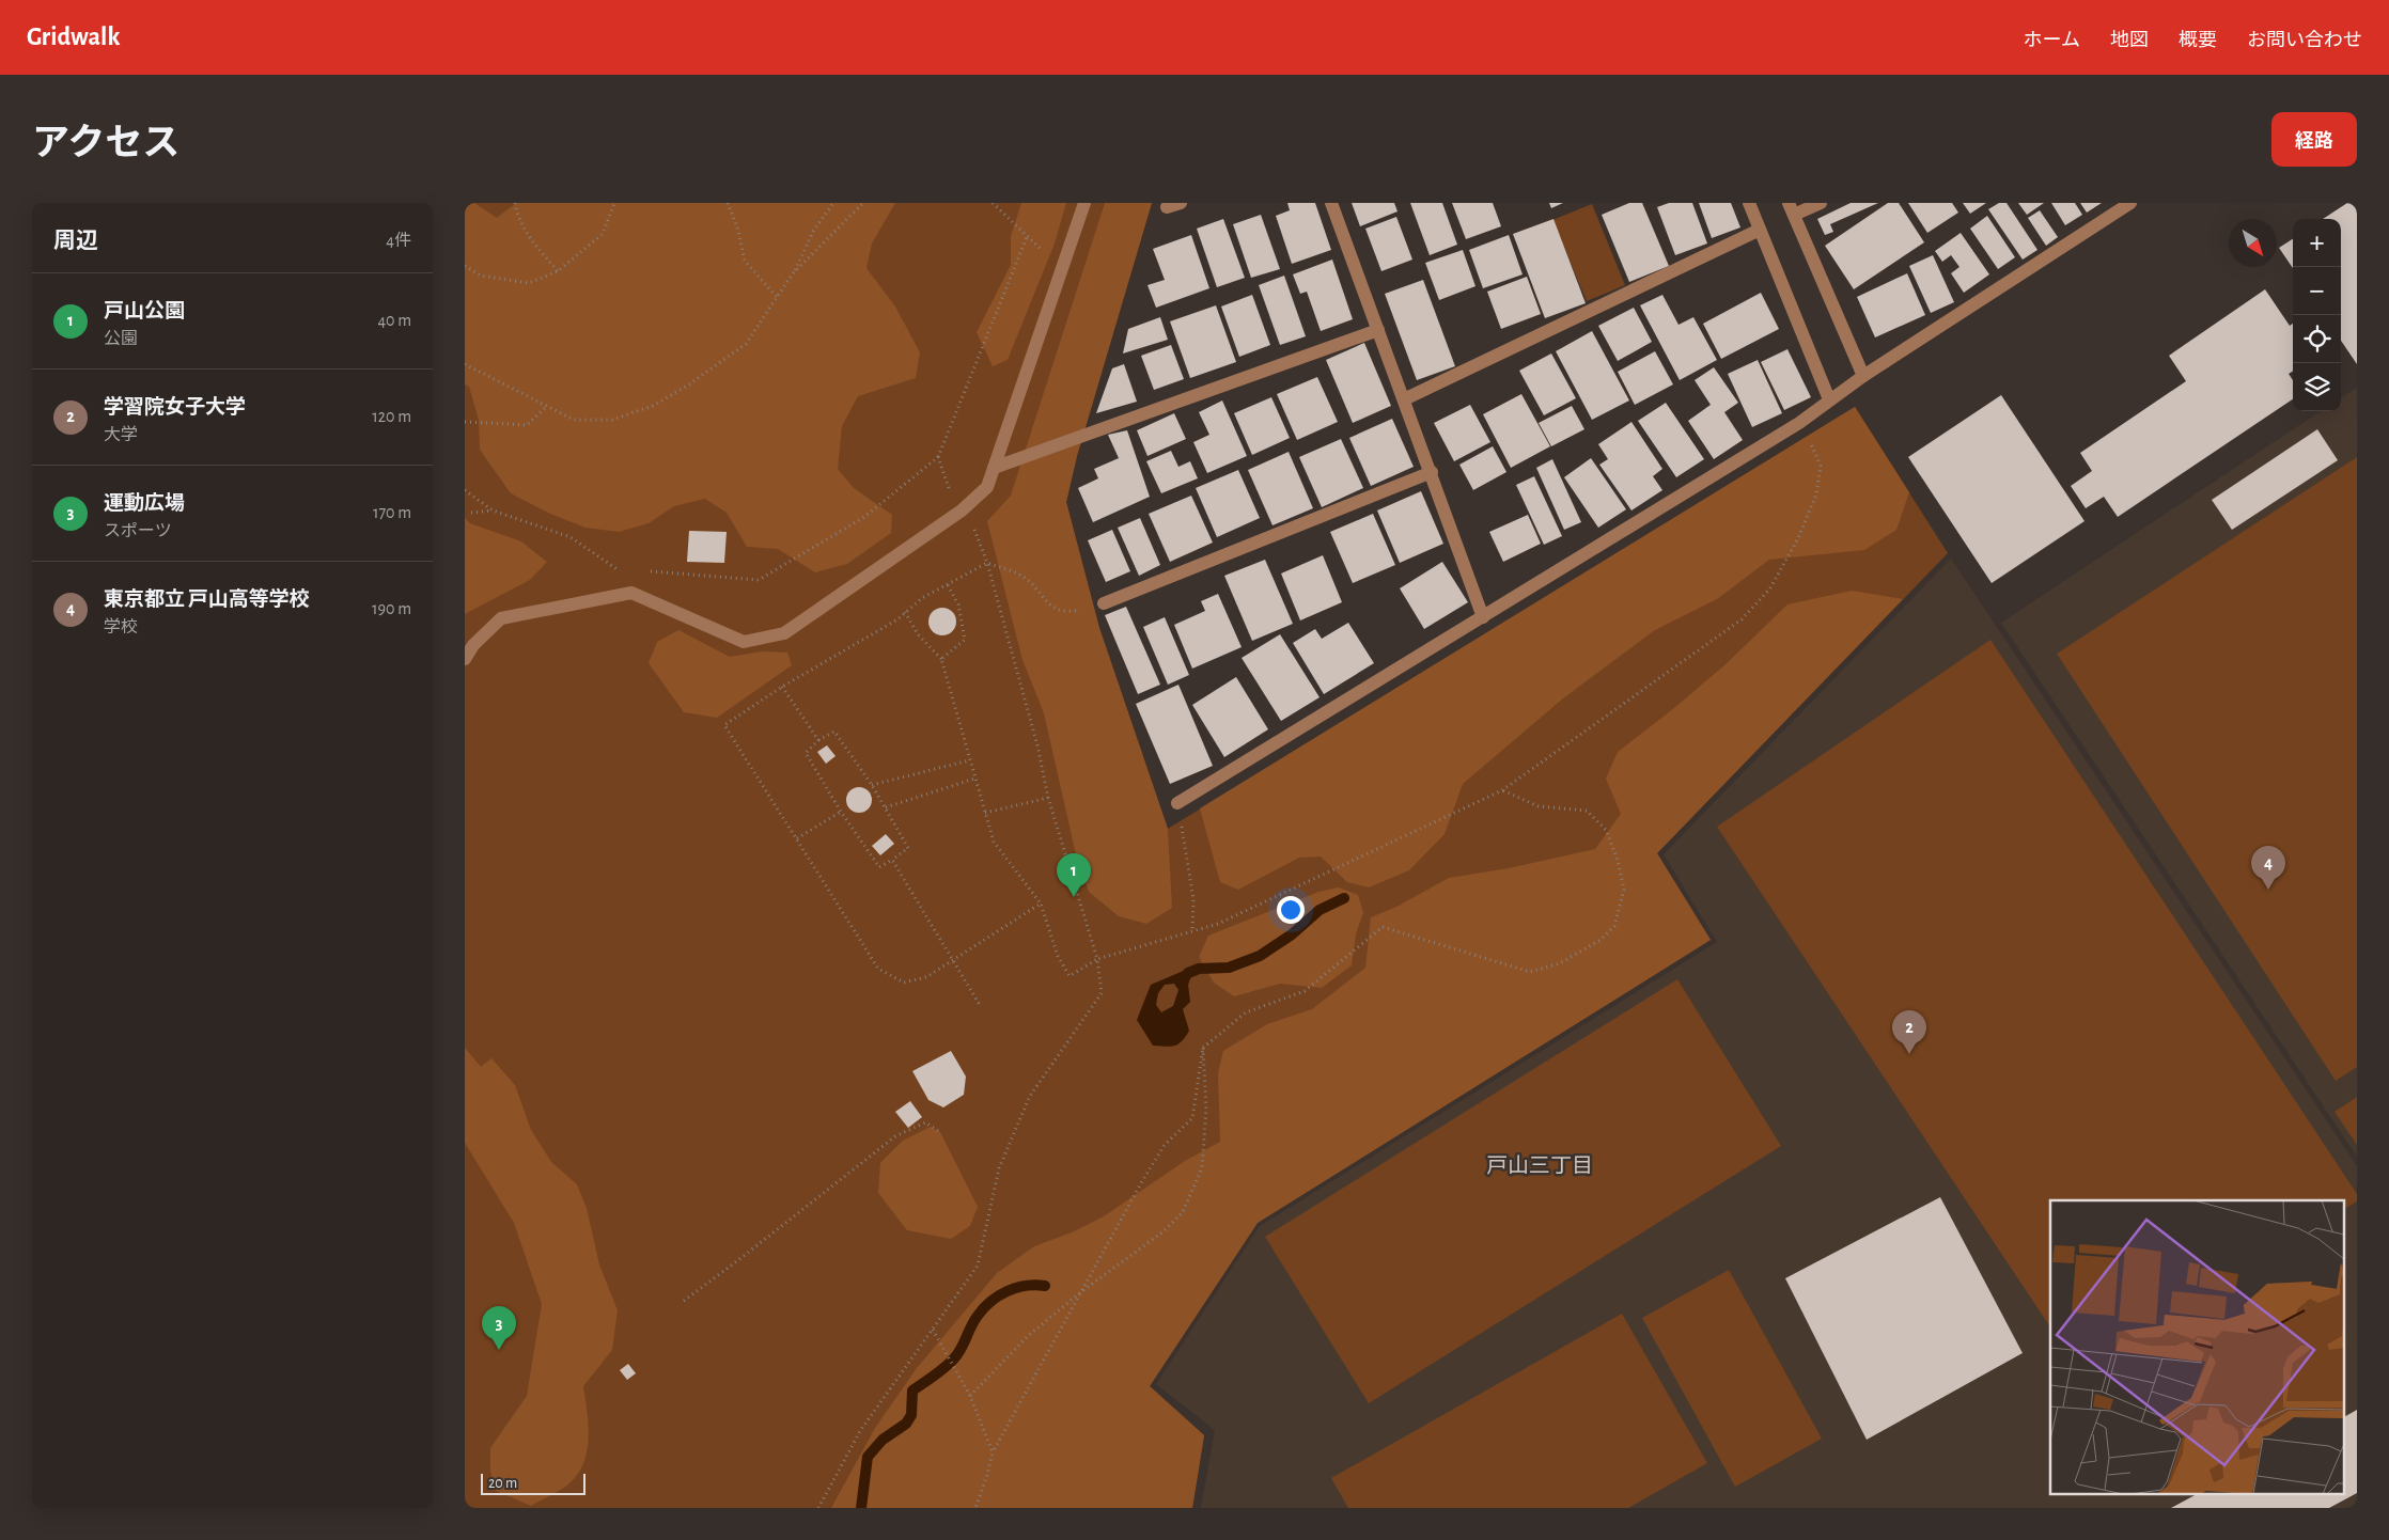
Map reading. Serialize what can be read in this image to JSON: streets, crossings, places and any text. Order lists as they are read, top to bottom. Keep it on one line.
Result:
{"districts":["戸山三丁目"],"scale_bar":"20 m","north":"bottom right","page":{"header":"Gridwalk","nav":["ホーム","地図","概要","お問い合わせ"],"title":"アクセス","buttons":"経路","heading":["周辺","4件"],"map_buttons":["+","−"],"list":[{"mark":"1","name":"戸山公園","note":"公園","value":"40 m"},{"mark":"2","name":"学習院女子大学","note":"大学","value":"120 m"},{"mark":"3","name":"運動広場","note":"スポーツ","value":"170 m"},{"mark":"4","name":"東京都立 戸山高等学校","note":"学校","value":"190 m"}],"pins":["4","1","2","3"],"scale":"20 m"}}
